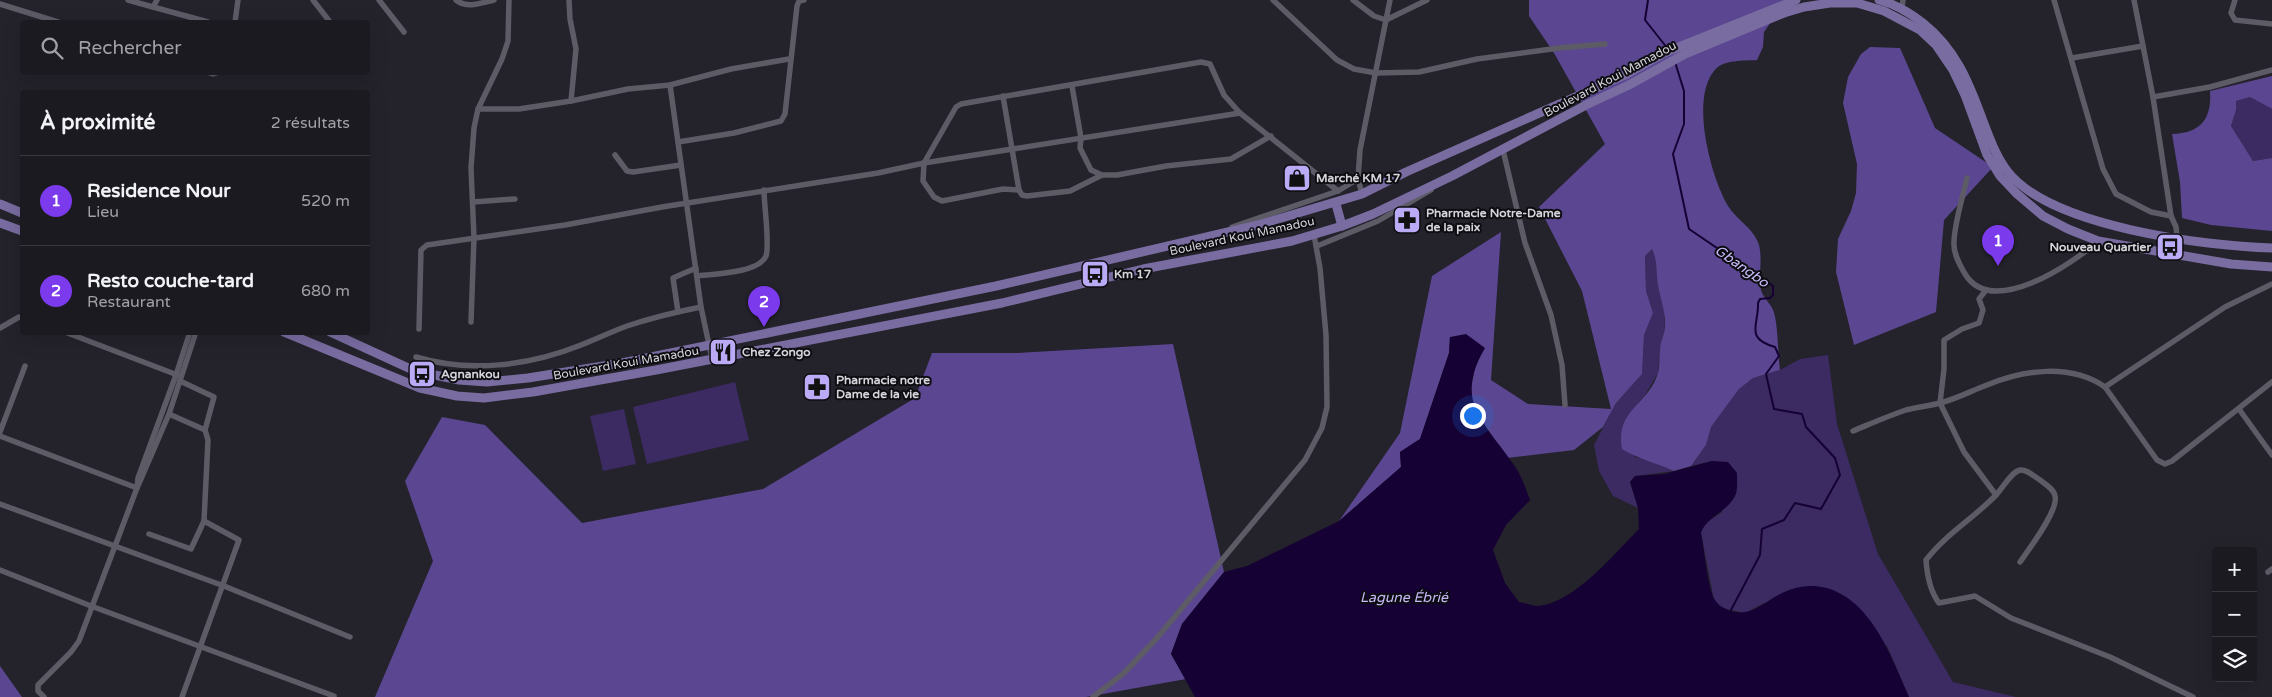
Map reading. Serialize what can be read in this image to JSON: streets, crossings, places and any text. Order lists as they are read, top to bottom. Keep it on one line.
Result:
{"streets":{"main road":["Boulevard Koui Mamadou"]},"water":["Gbangbo","Lagune Ébrié"],"places":{"shop":["Marché KM 17"],"pharmacy":["Pharmacie Notre-Dame de la paix","Pharmacie notre Dame de la vie"],"bus stop":["Nouveau Quartier","Km 17","Agnankou"],"restaurant":["Chez Zongo"]},"page":{"search":"Rechercher","heading":["À proximité","2 résultats"],"list":[{"mark":"1","name":"Residence Nour","note":"Lieu","value":"520 m"},{"mark":"2","name":"Resto couche-tard","note":"Restaurant","value":"680 m"}],"pins":["1","2"],"map_buttons":["+","−"]}}
